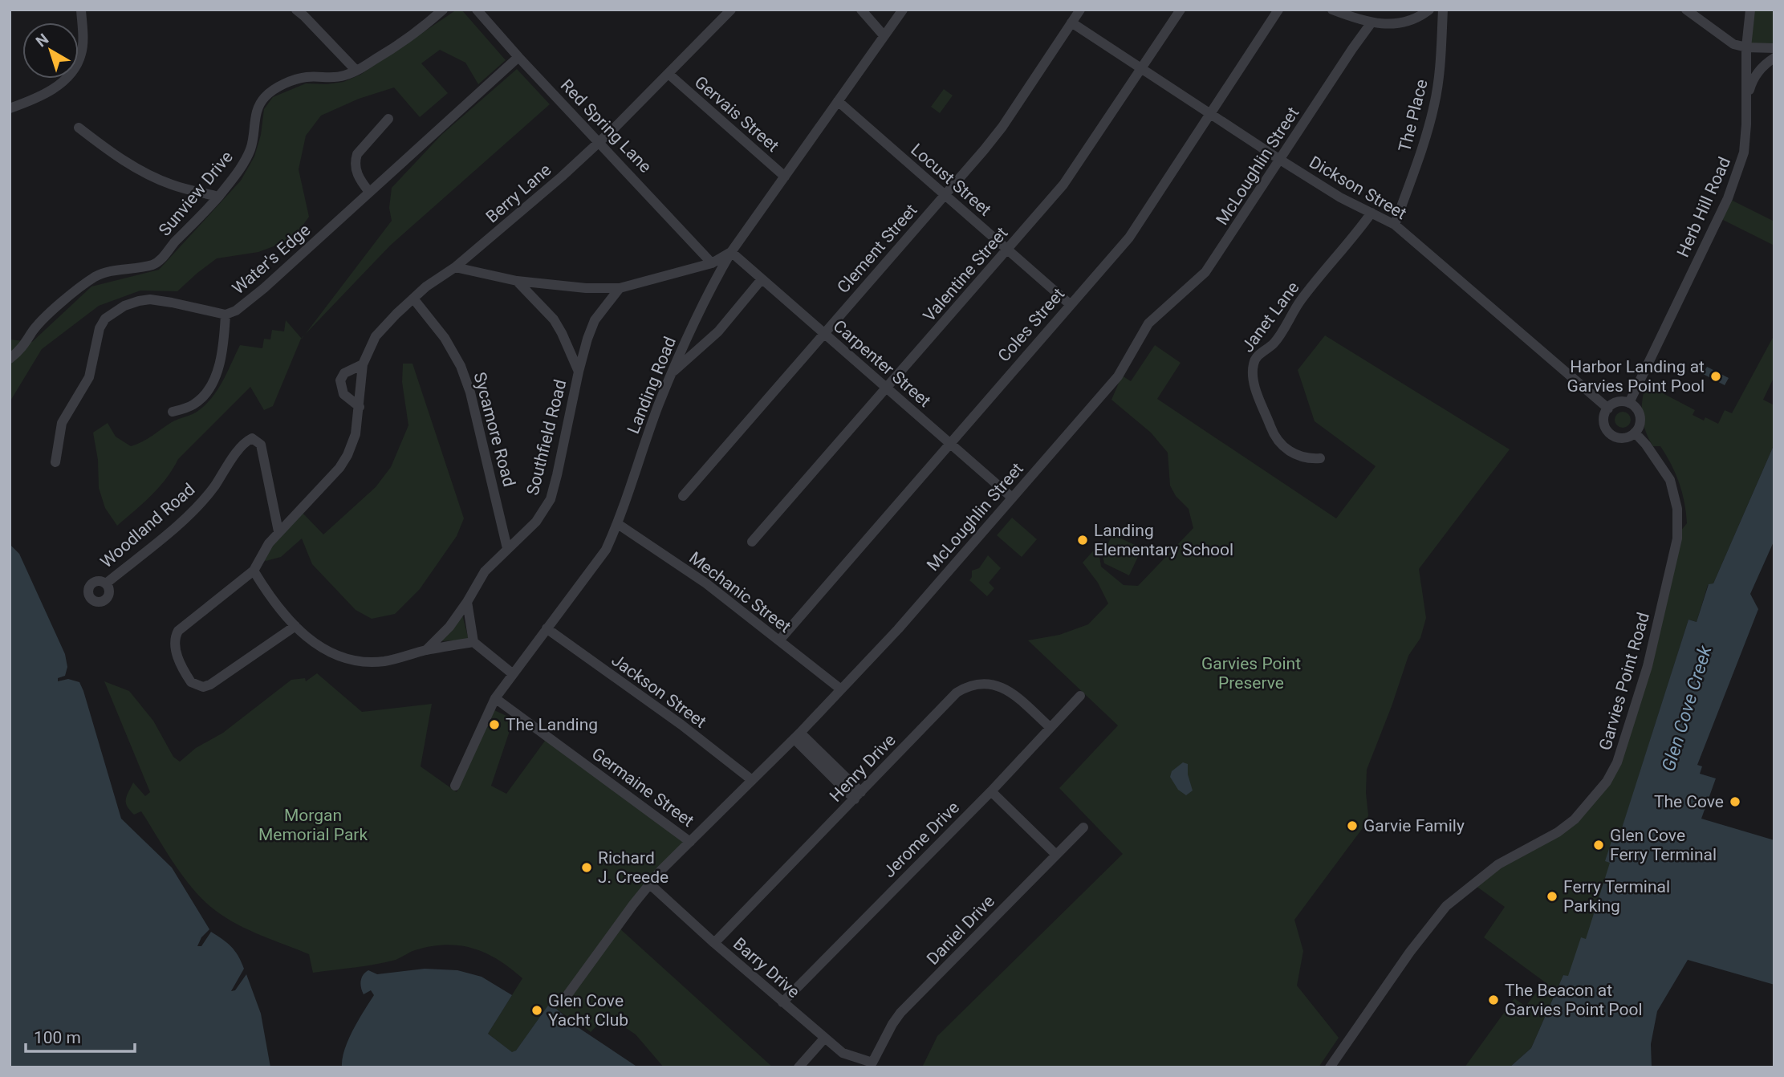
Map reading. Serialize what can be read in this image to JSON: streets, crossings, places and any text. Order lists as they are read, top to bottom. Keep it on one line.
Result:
{"streets":{"street":["Gervais Street","The Place","Red Spring Lane","McLoughlin Street","Locust Street","Dickson Street","Sunview Drive","Berry Lane","Herb Hill Road","Clement Street","Water's Edge","Valentine Street","Janet Lane","Coles Street","Carpenter Street","Landing Road","Sycamore Road","Southfield Road","Woodland Road","Mechanic Street","Garvies Point Road","Jackson Street","Henry Drive","Germaine Street","Jerome Drive","Daniel Drive","Barry Drive"]},"crossings":[["Gervais Street","Berry Lane"],["Gervais Street","Landing Road"],["The Place","Dickson Street"],["Red Spring Lane","Berry Lane"],["Red Spring Lane","Water's Edge"],["McLoughlin Street","Dickson Street"],["McLoughlin Street","Carpenter Street"],["McLoughlin Street","Mechanic Street"],["McLoughlin Street","Jackson Street"],["McLoughlin Street","Germaine Street"],["McLoughlin Street","Barry Drive"],["Locust Street","Clement Street"],["Locust Street","Valentine Street"],["Locust Street","Coles Street"],["Locust Street","Landing Road"],["Dickson Street","Herb Hill Road"],["Dickson Street","Clement Street"],["Dickson Street","Valentine Street"],["Dickson Street","Janet Lane"],["Dickson Street","Coles Street"],["Dickson Street","Garvies Point Road"],["Berry Lane","Sycamore Road"],["Herb Hill Road","Garvies Point Road"],["Clement Street","Carpenter Street"],["Valentine Street","Carpenter Street"],["Coles Street","Carpenter Street"],["Coles Street","Mechanic Street"],["Carpenter Street","Landing Road"],["Landing Road","Mechanic Street"],["Landing Road","Jackson Street"],["Landing Road","Germaine Street"],["Sycamore Road","Southfield Road"],["Henry Drive","Jerome Drive"],["Henry Drive","Barry Drive"],["Jerome Drive","Barry Drive"],["Daniel Drive","Barry Drive"]],"water":["Glen Cove Creek"],"parks":["Garvies Point Preserve","Morgan Memorial Park"],"places":["Harbor Landing at Garvies Point Pool","Landing Elementary School","The Landing","The Cove","Garvie Family","Glen Cove Ferry Terminal","Richard J. Creede","Ferry Terminal Parking","The Beacon at Garvies Point Pool","Glen Cove Yacht Club"],"scale_bar":"100 m","north":"top left"}
